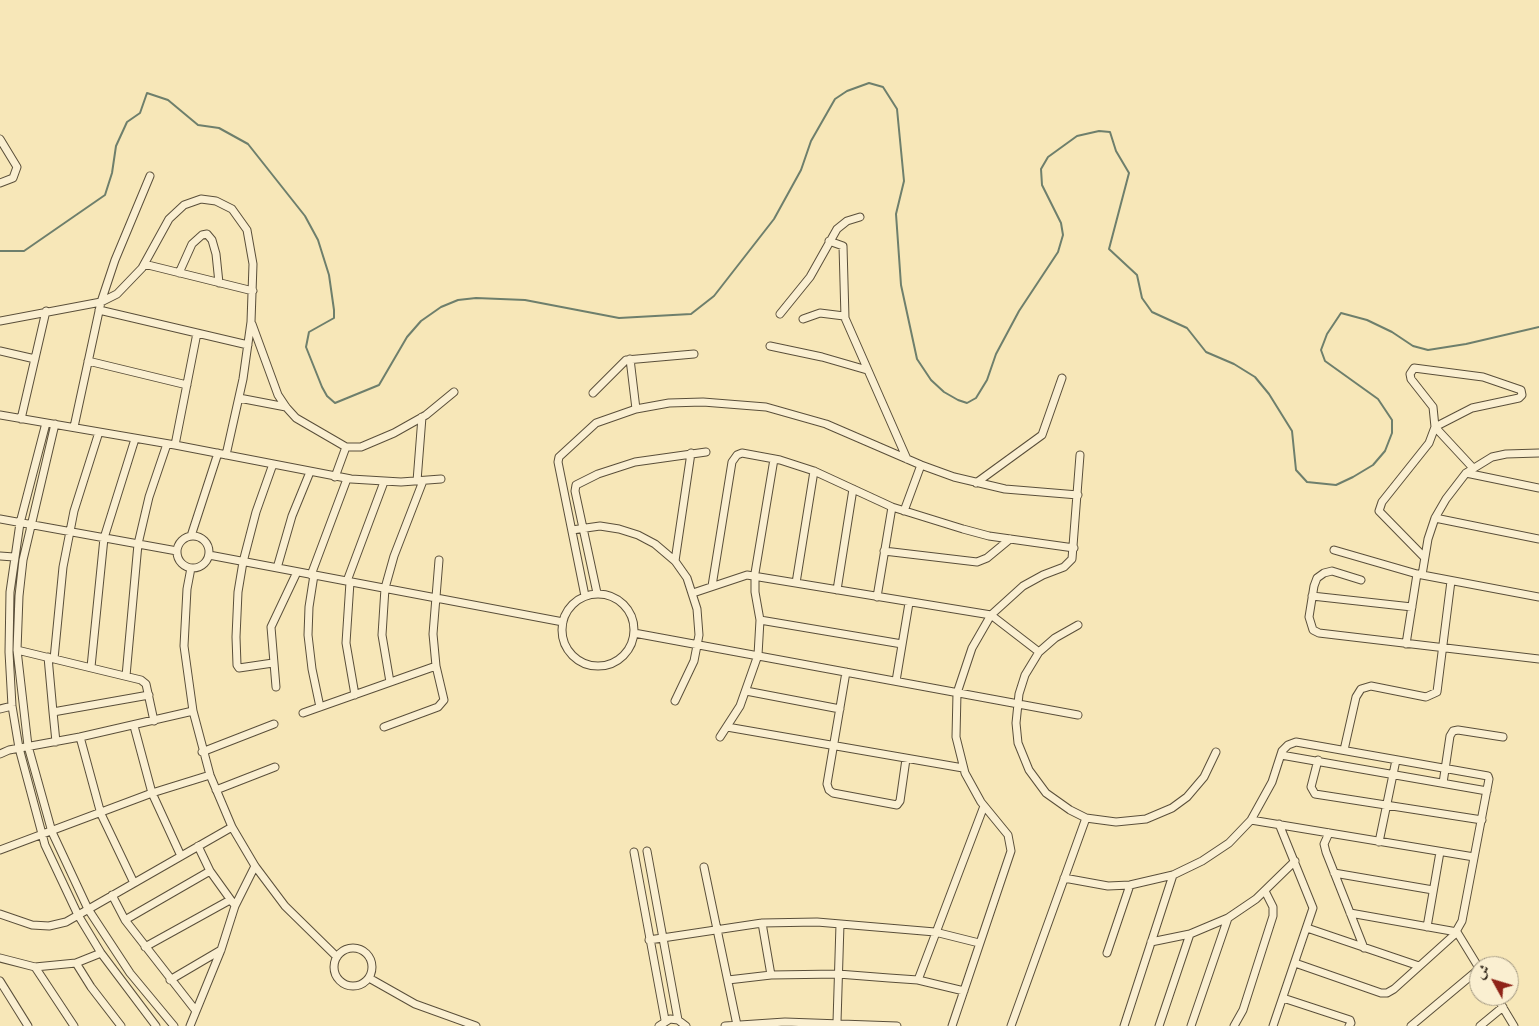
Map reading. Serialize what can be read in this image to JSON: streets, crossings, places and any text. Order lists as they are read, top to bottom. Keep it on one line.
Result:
{"north":"top left"}
